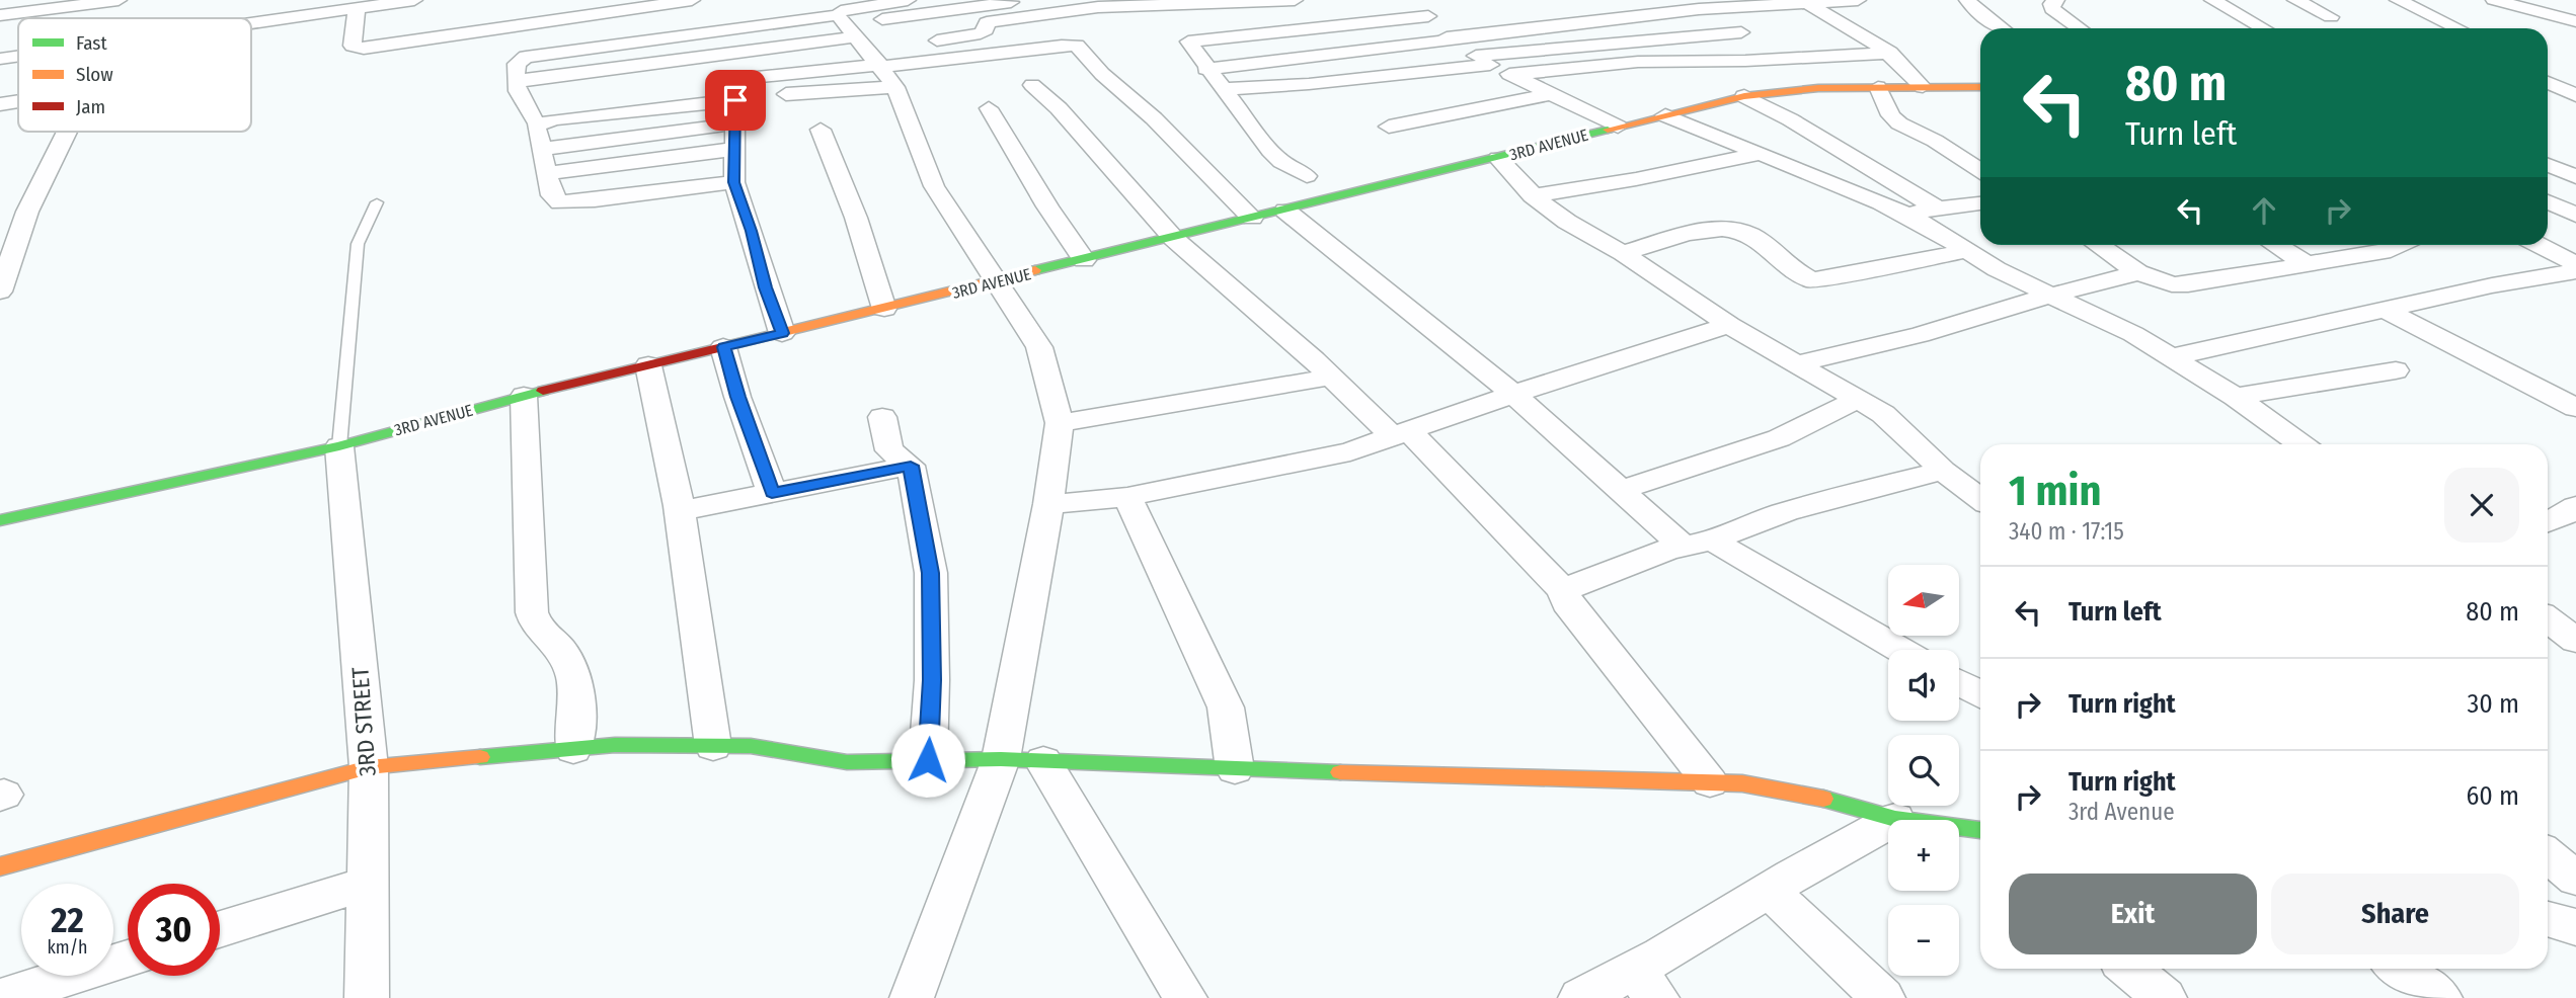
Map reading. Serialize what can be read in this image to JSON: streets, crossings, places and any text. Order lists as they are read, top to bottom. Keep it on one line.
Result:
{"streets":{"street":["3RD AVENUE","3RD STREET"]},"crossings":[["3RD AVENUE","3RD STREET"]],"legend":["Fast","Slow","Jam"],"north":"left","page":{"turn":["80 m","Turn left"],"heading":["1 min","340 m · 17:15"],"map_buttons":["+","−"],"list":[{"name":"Turn left","value":"80 m"},{"name":"Turn right","value":"30 m"},{"name":"Turn right","note":"3rd Avenue","value":"60 m"}],"buttons":["Exit","Share"],"speed":"22 km/h","limit":"30"}}
